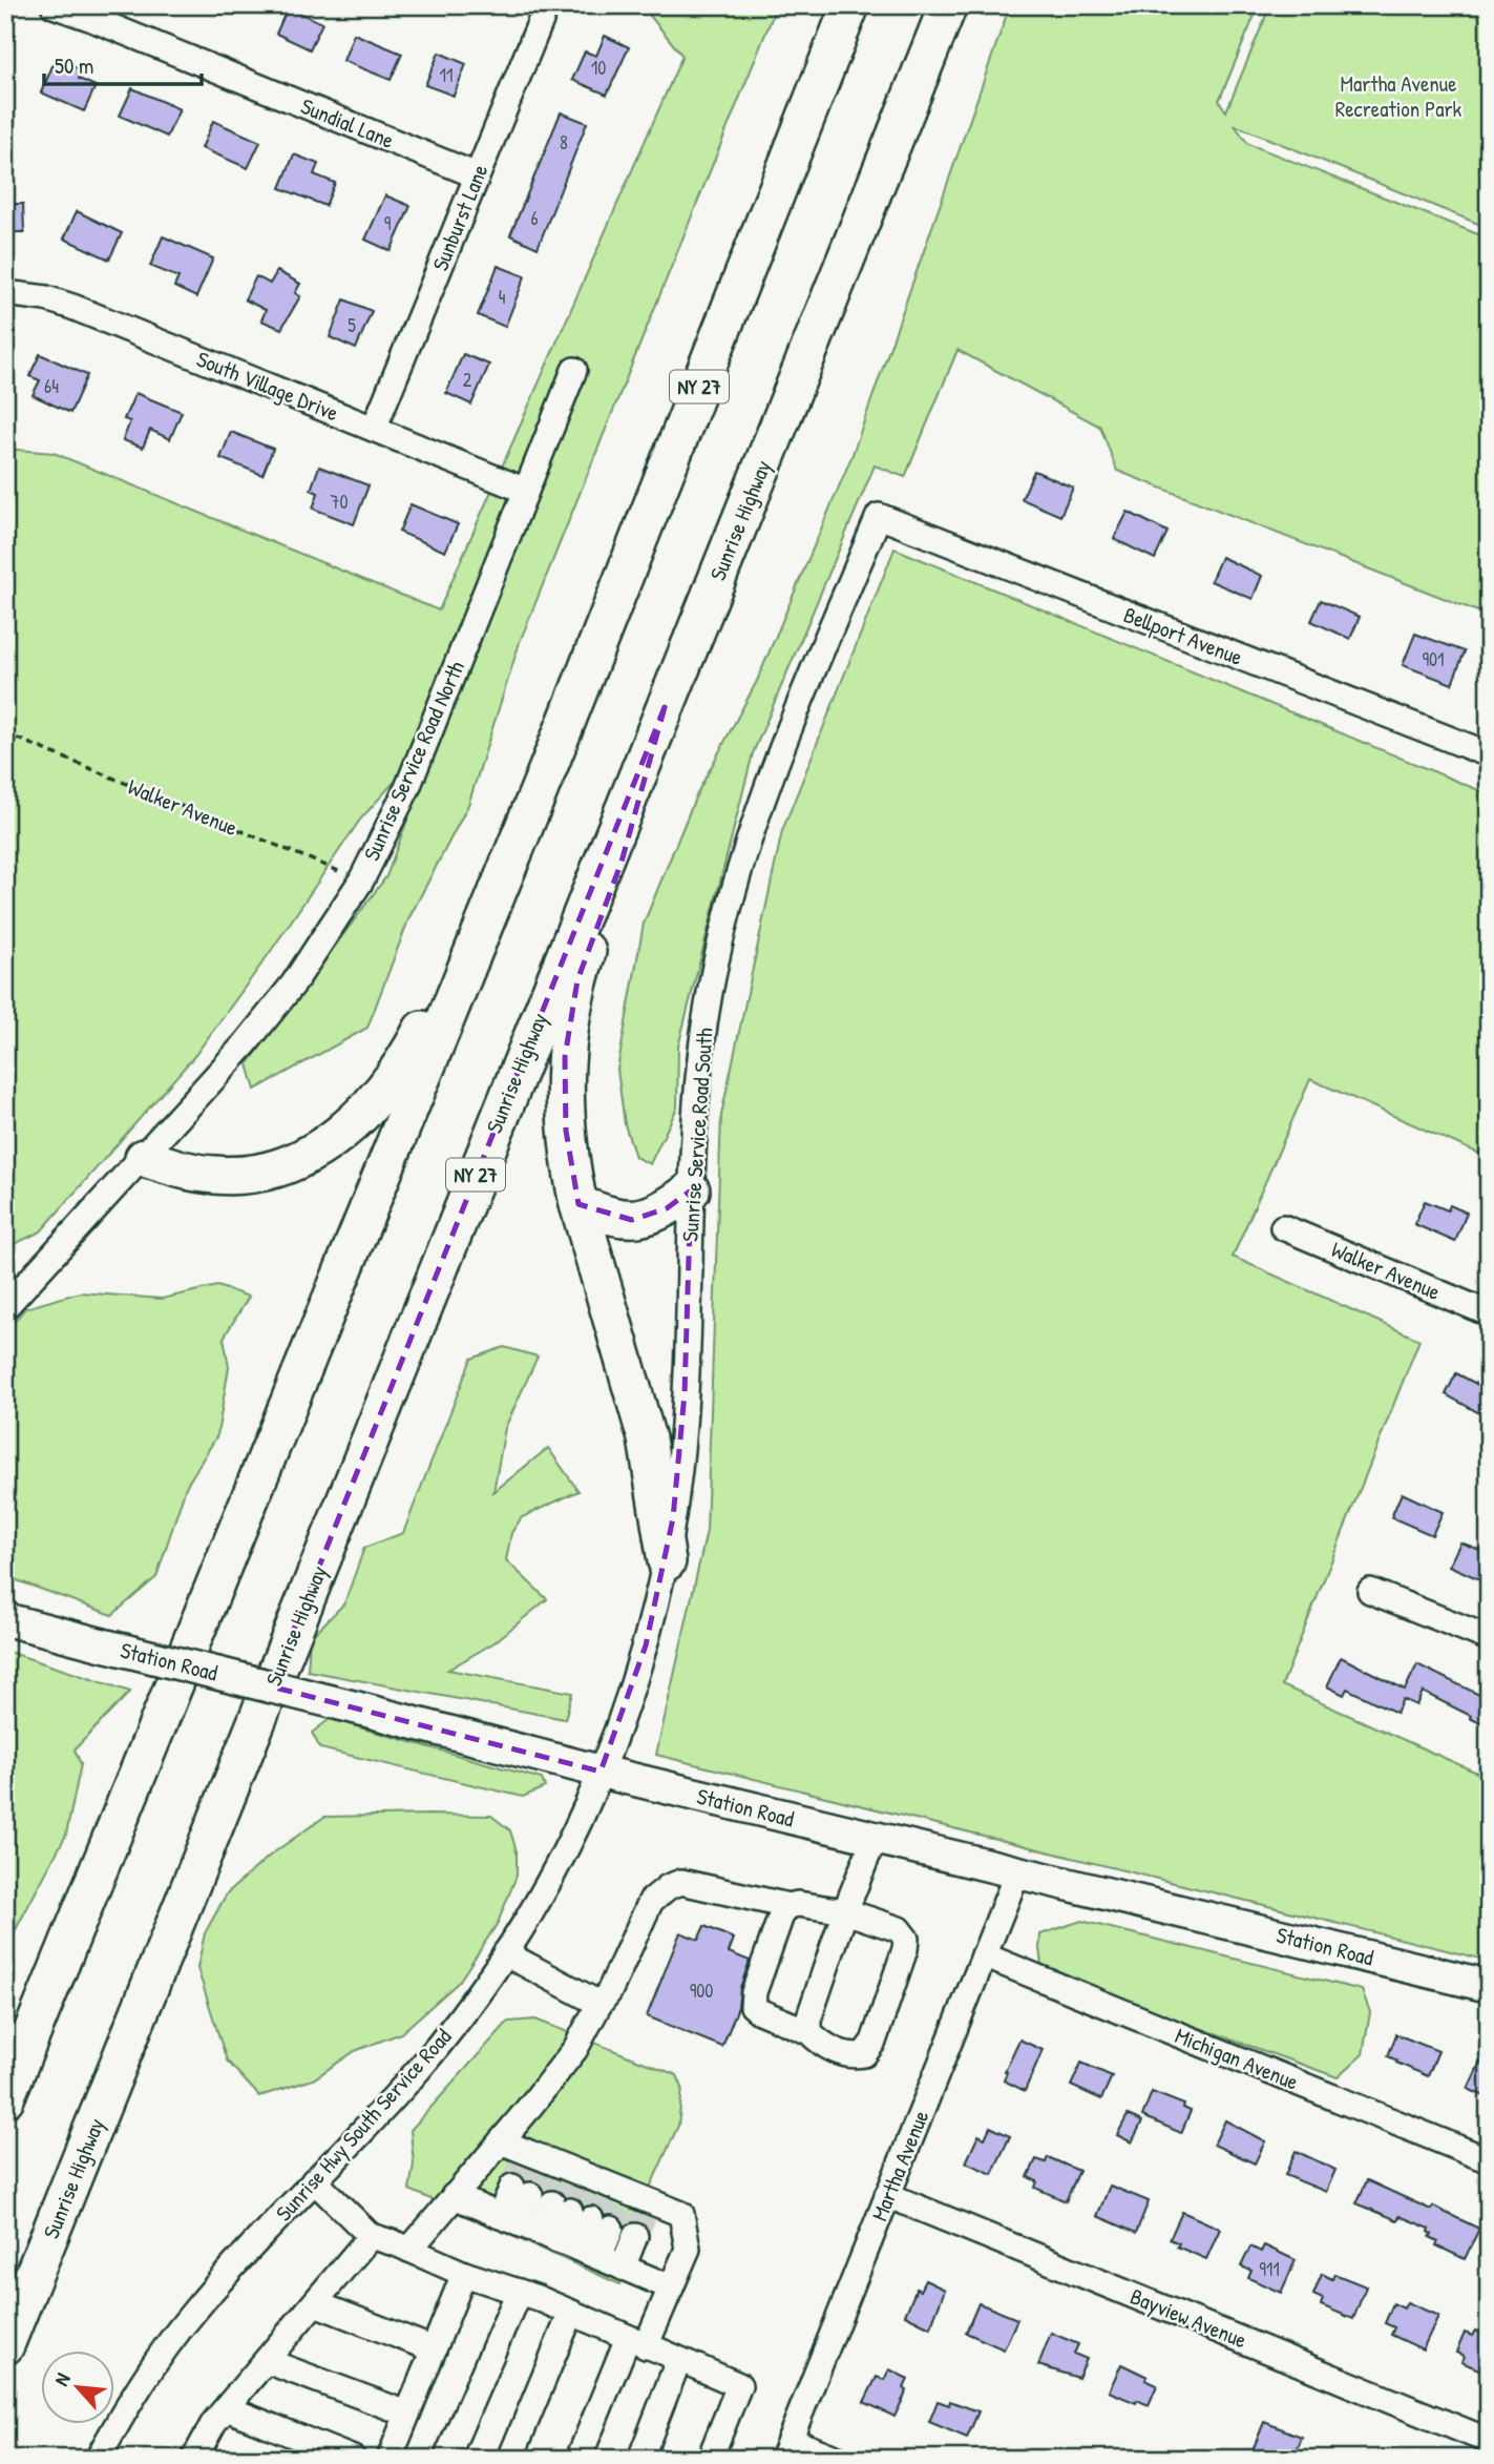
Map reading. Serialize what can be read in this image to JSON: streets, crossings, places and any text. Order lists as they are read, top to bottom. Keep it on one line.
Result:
{"streets":{"highway":["NY 27","Sunrise Highway"],"main road":["Station Road"],"street":["Sundial Lane","Sunburst Lane","South Village Drive","Bellport Avenue","Sunrise Service Road North","Walker Avenue","Sunrise Service Road South","Michigan Avenue","Sunrise Hwy South Service Road","Martha Avenue","Bayview Avenue"]},"crossings":[["Sundial Lane","Sunburst Lane"],["Sunburst Lane","South Village Drive"],["South Village Drive","Sunrise Service Road North"],["Bellport Avenue","Sunrise Service Road South"],["Sunrise Service Road North","Walker Avenue"],["Sunrise Service Road South","Station Road"],["Sunrise Service Road South","Sunrise Hwy South Service Road"],["Station Road","Sunrise Hwy South Service Road"],["Station Road","Martha Avenue"],["Michigan Avenue","Martha Avenue"],["Martha Avenue","Bayview Avenue"]],"parks":["Martha Avenue Recreation Park"],"house_numbers":["10","11","8","6","9","4","5","2","64","70","901","900","911"],"scale_bar":"50 m","north":"top left"}
